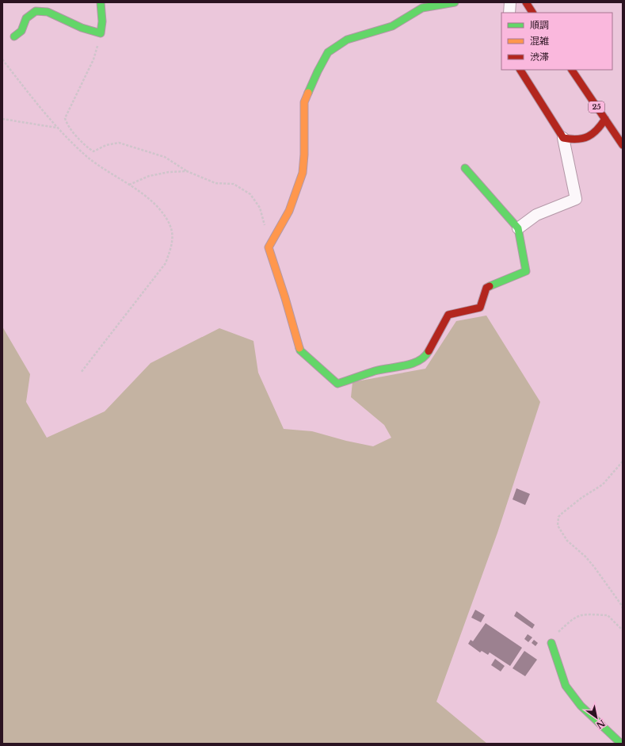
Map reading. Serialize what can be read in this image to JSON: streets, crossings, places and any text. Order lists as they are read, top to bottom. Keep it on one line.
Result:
{"streets":{"street":["25"]},"legend":["順調","混雑","渋滞"],"north":"bottom right"}
